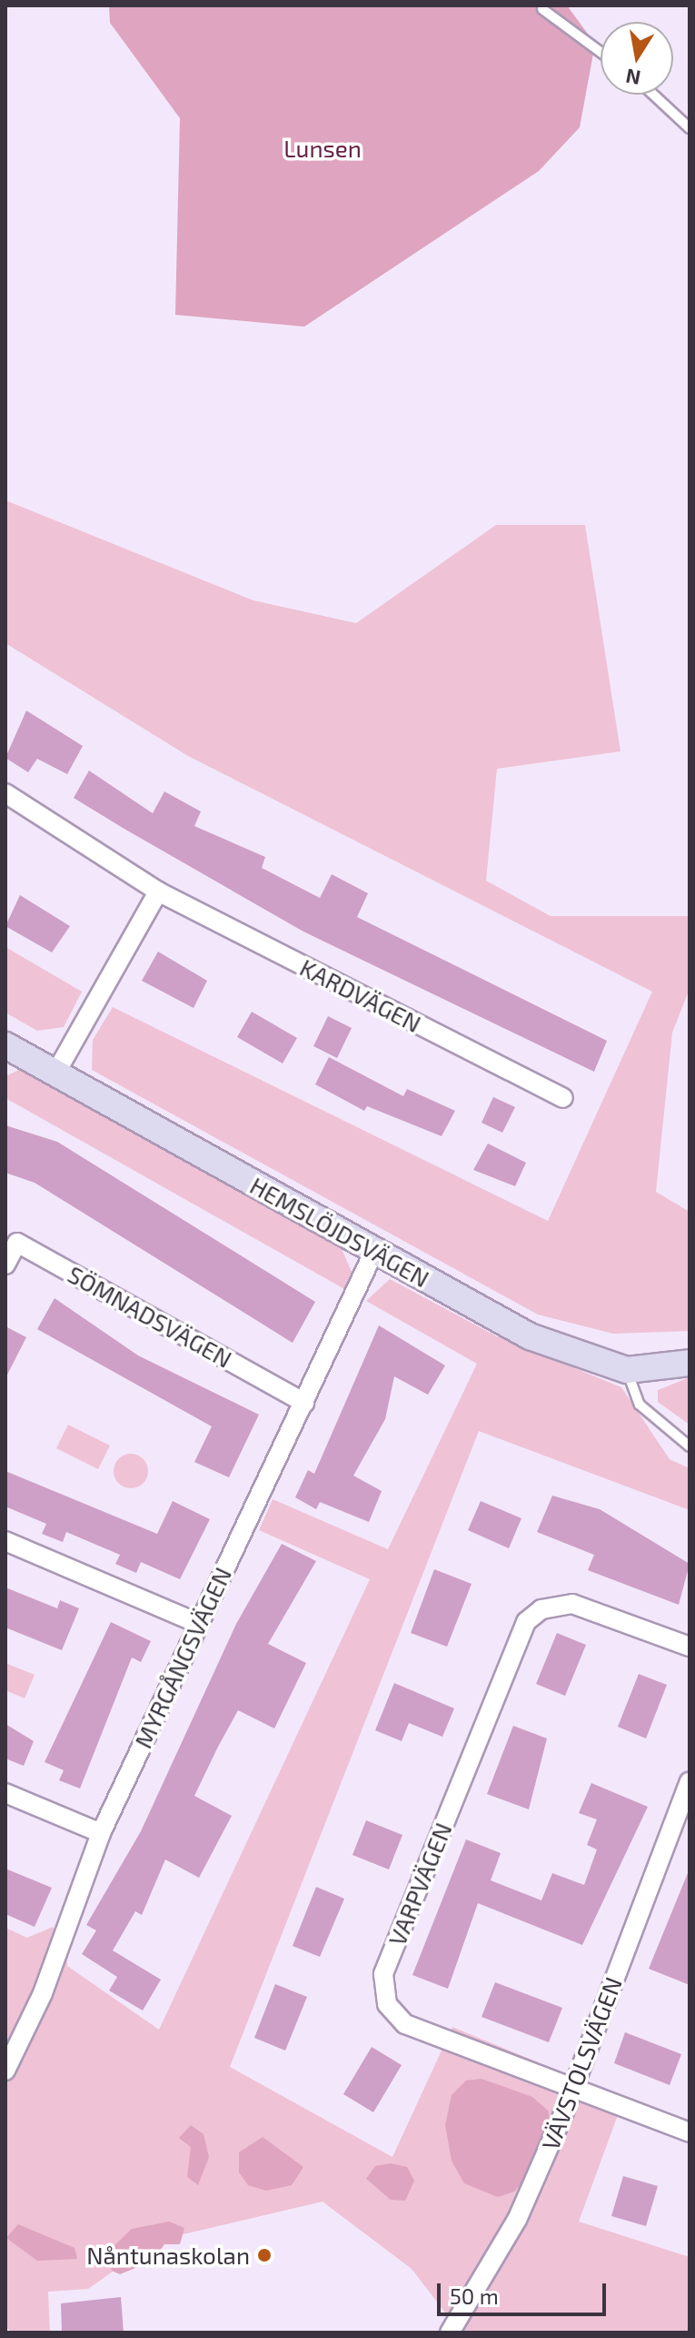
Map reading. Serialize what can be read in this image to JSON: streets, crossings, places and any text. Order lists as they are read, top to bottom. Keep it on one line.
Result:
{"streets":{"street":["KARDVÄGEN","HEMSLÖJDSVÄGEN","SÖMNADSVÄGEN","MYRGÅNGSVÄGEN","VARPVÄGEN","VÄVSTOLSVÄGEN"]},"crossings":[["HEMSLÖJDSVÄGEN","MYRGÅNGSVÄGEN"],["SÖMNADSVÄGEN","MYRGÅNGSVÄGEN"],["VARPVÄGEN","VÄVSTOLSVÄGEN"]],"parks":["Lunsen"],"places":["Nåntunaskolan"],"scale_bar":"50 m","north":"bottom"}
